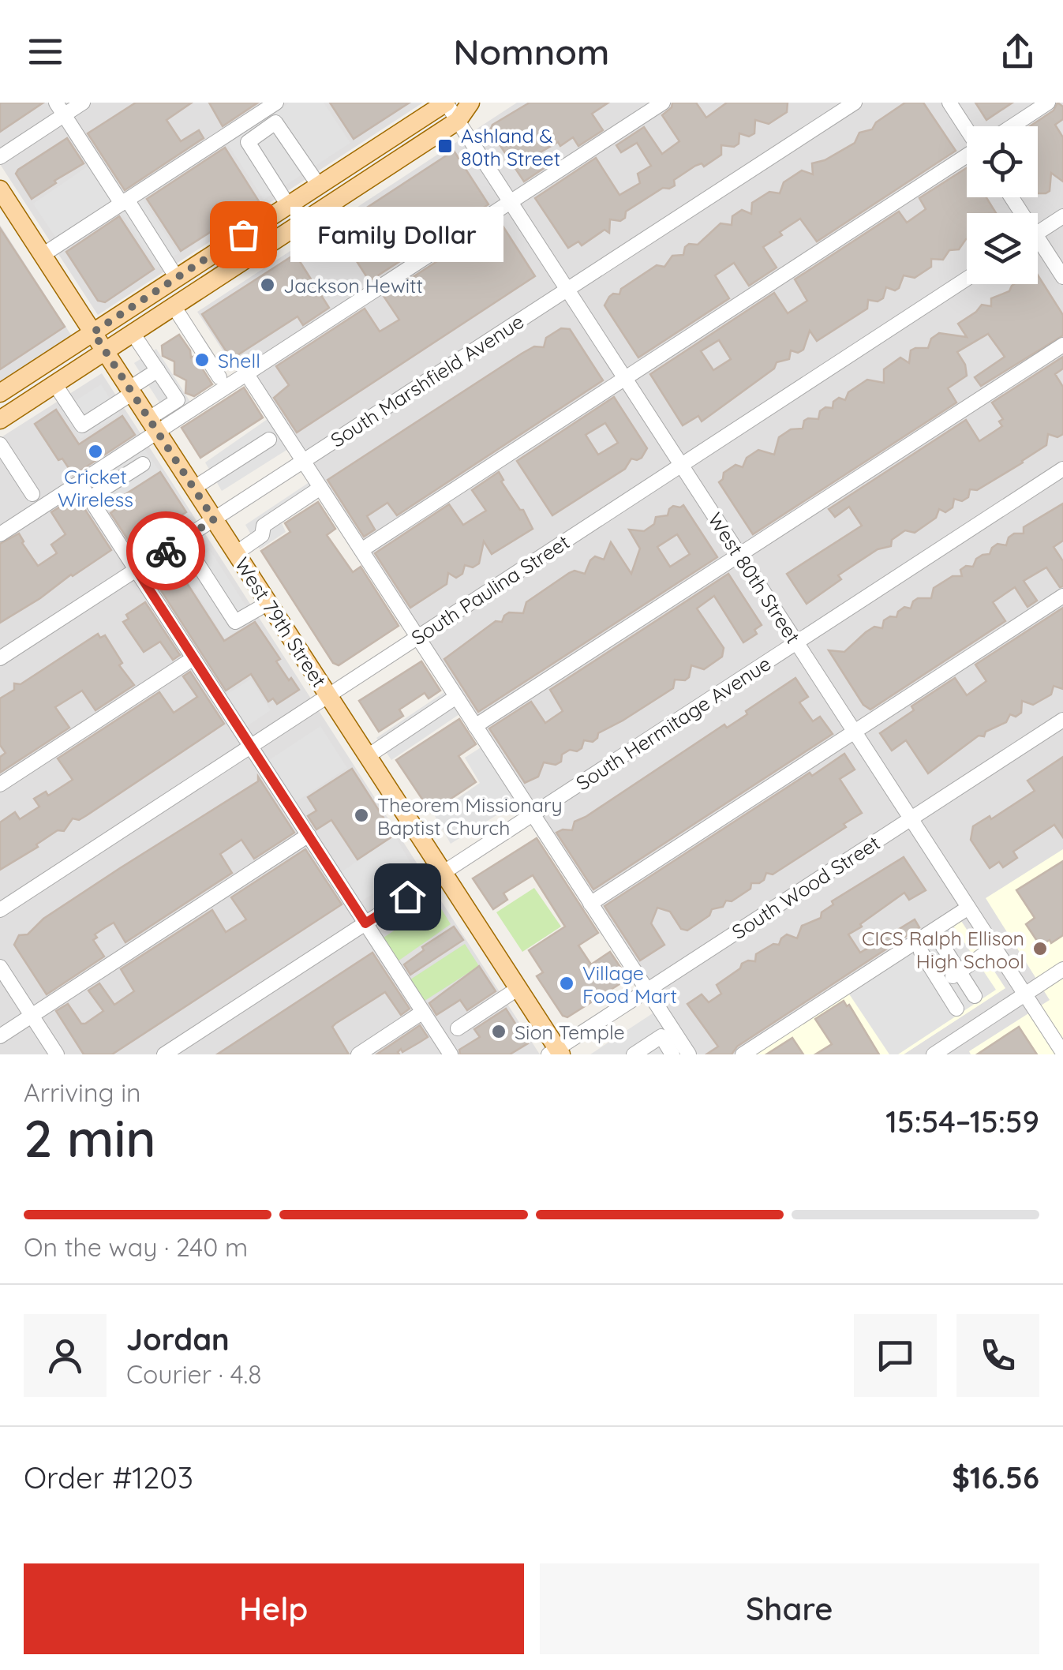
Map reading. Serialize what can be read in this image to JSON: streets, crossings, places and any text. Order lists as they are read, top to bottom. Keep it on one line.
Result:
{"streets":{"main road":["West 79th Street"],"street":["South Marshfield Avenue","West 80th Street","South Paulina Street","South Hermitage Avenue","South Wood Street"]},"crossings":[["South Marshfield Avenue","West 80th Street"],["South Marshfield Avenue","West 79th Street"],["West 80th Street","South Paulina Street"],["West 80th Street","South Hermitage Avenue"],["West 80th Street","South Wood Street"],["South Paulina Street","West 79th Street"],["West 79th Street","South Hermitage Avenue"],["West 79th Street","South Wood Street"]],"places":{"transit":["Ashland & 80th Street"],"other":["Family Dollar","Jackson Hewitt","Shell","Cricket Wireless","Theorem Missionary Baptist Church","CICS Ralph Ellison High School","Village Food Mart","Sion Temple"]},"page":{"header":"Nomnom","bubble":"Family Dollar","heading":["2 min","Arriving in","15:54–15:59"],"panel":["Jordan","Courier · 4.8","Order #1203","$16.56"],"bar":"On the way · 240 m","buttons":["Help","Share"]}}
